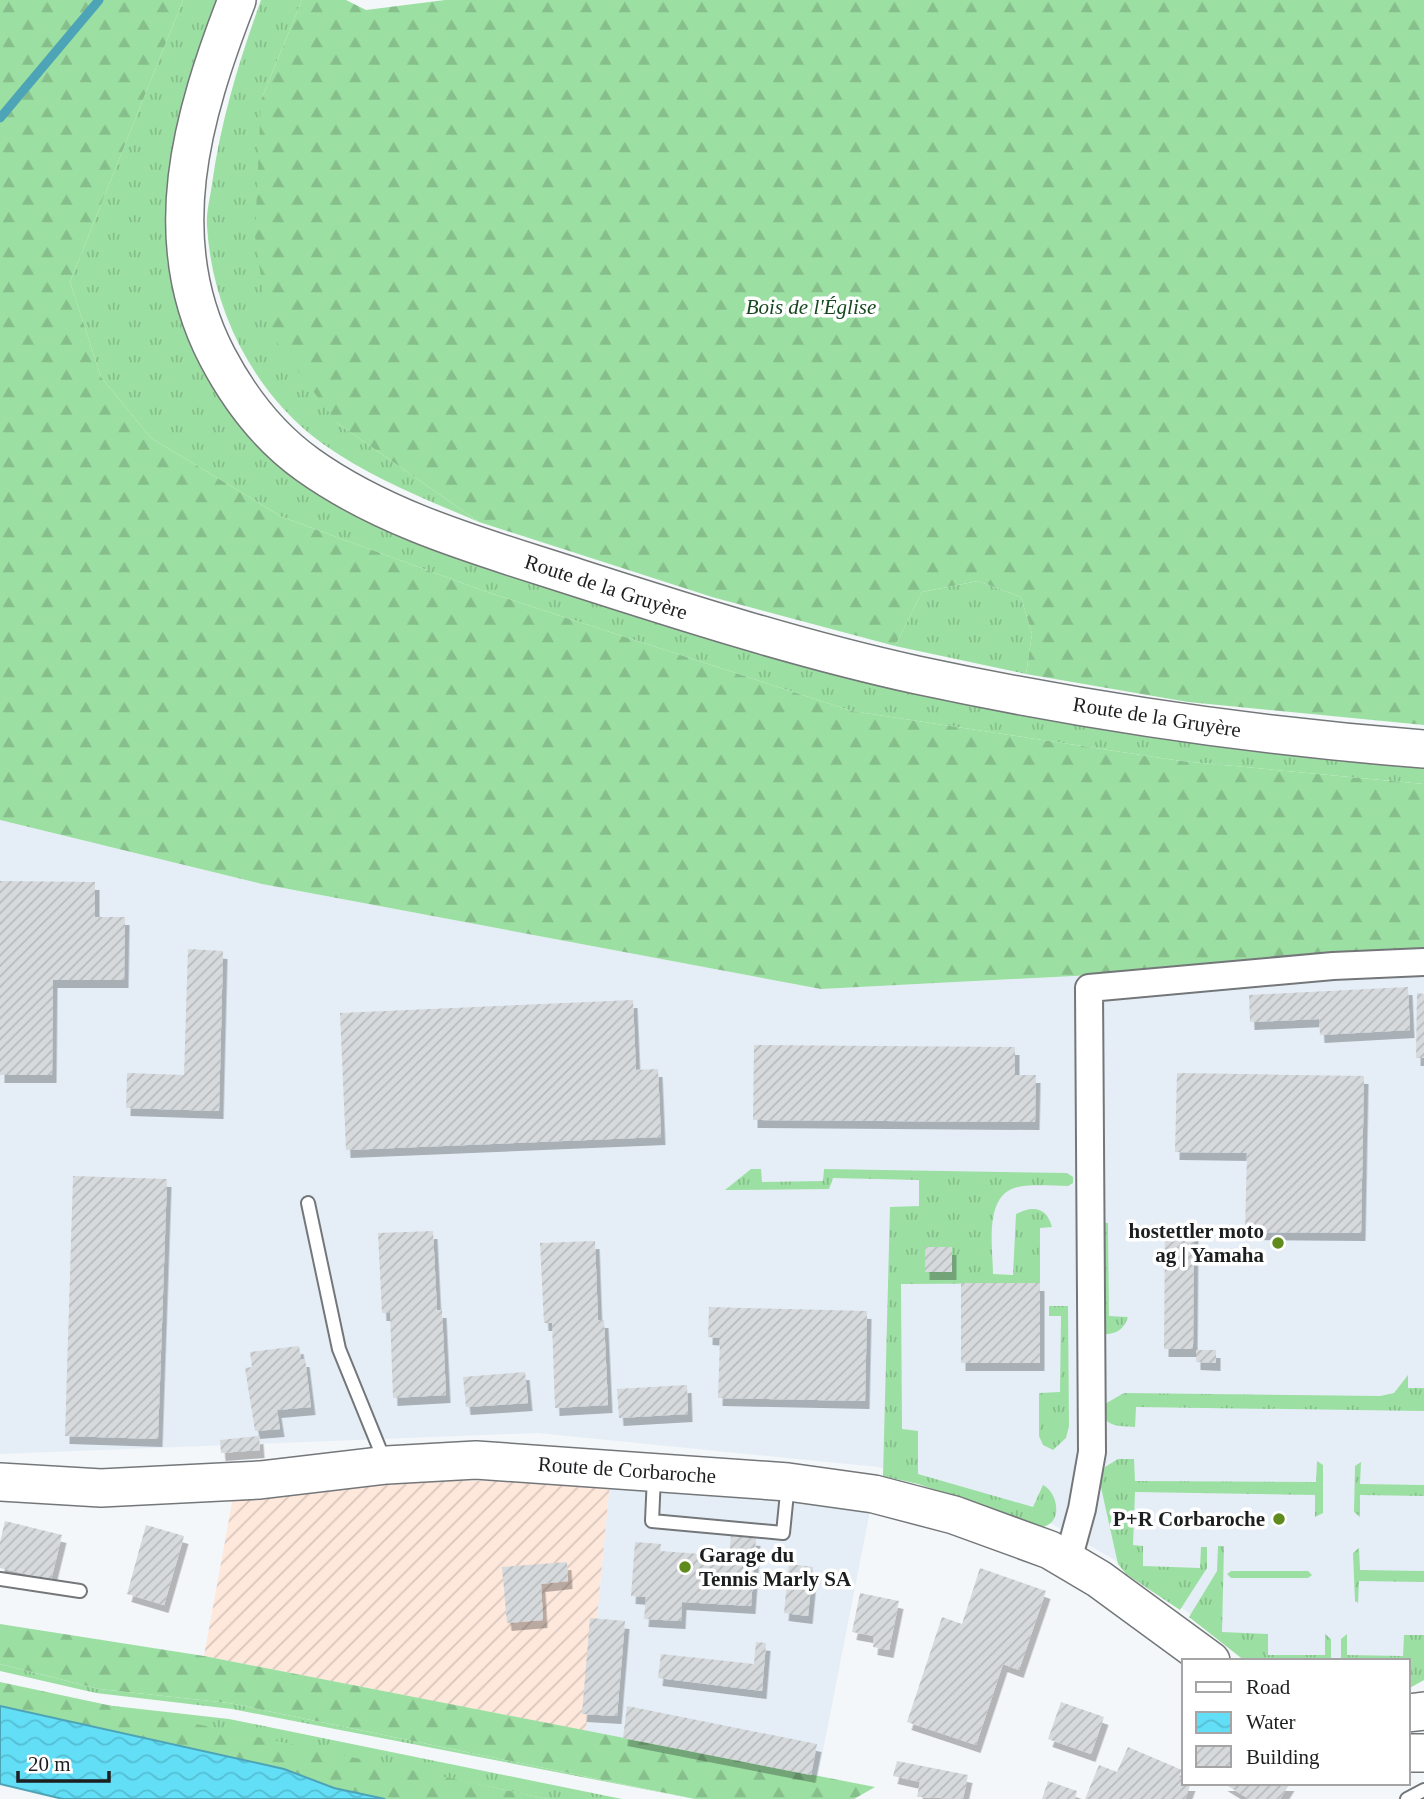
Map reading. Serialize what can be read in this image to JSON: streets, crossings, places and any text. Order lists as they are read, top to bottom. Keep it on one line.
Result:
{"streets":{"main road":["Route de la Gruyère","Route de Corbaroche"]},"parks":["Bois de l'Église"],"places":["hostettler moto ag | Yamaha","P+R Corbaroche","Garage du Tennis Marly SA"],"legend":["Road","Water","Building"],"scale_bar":"20 m"}
